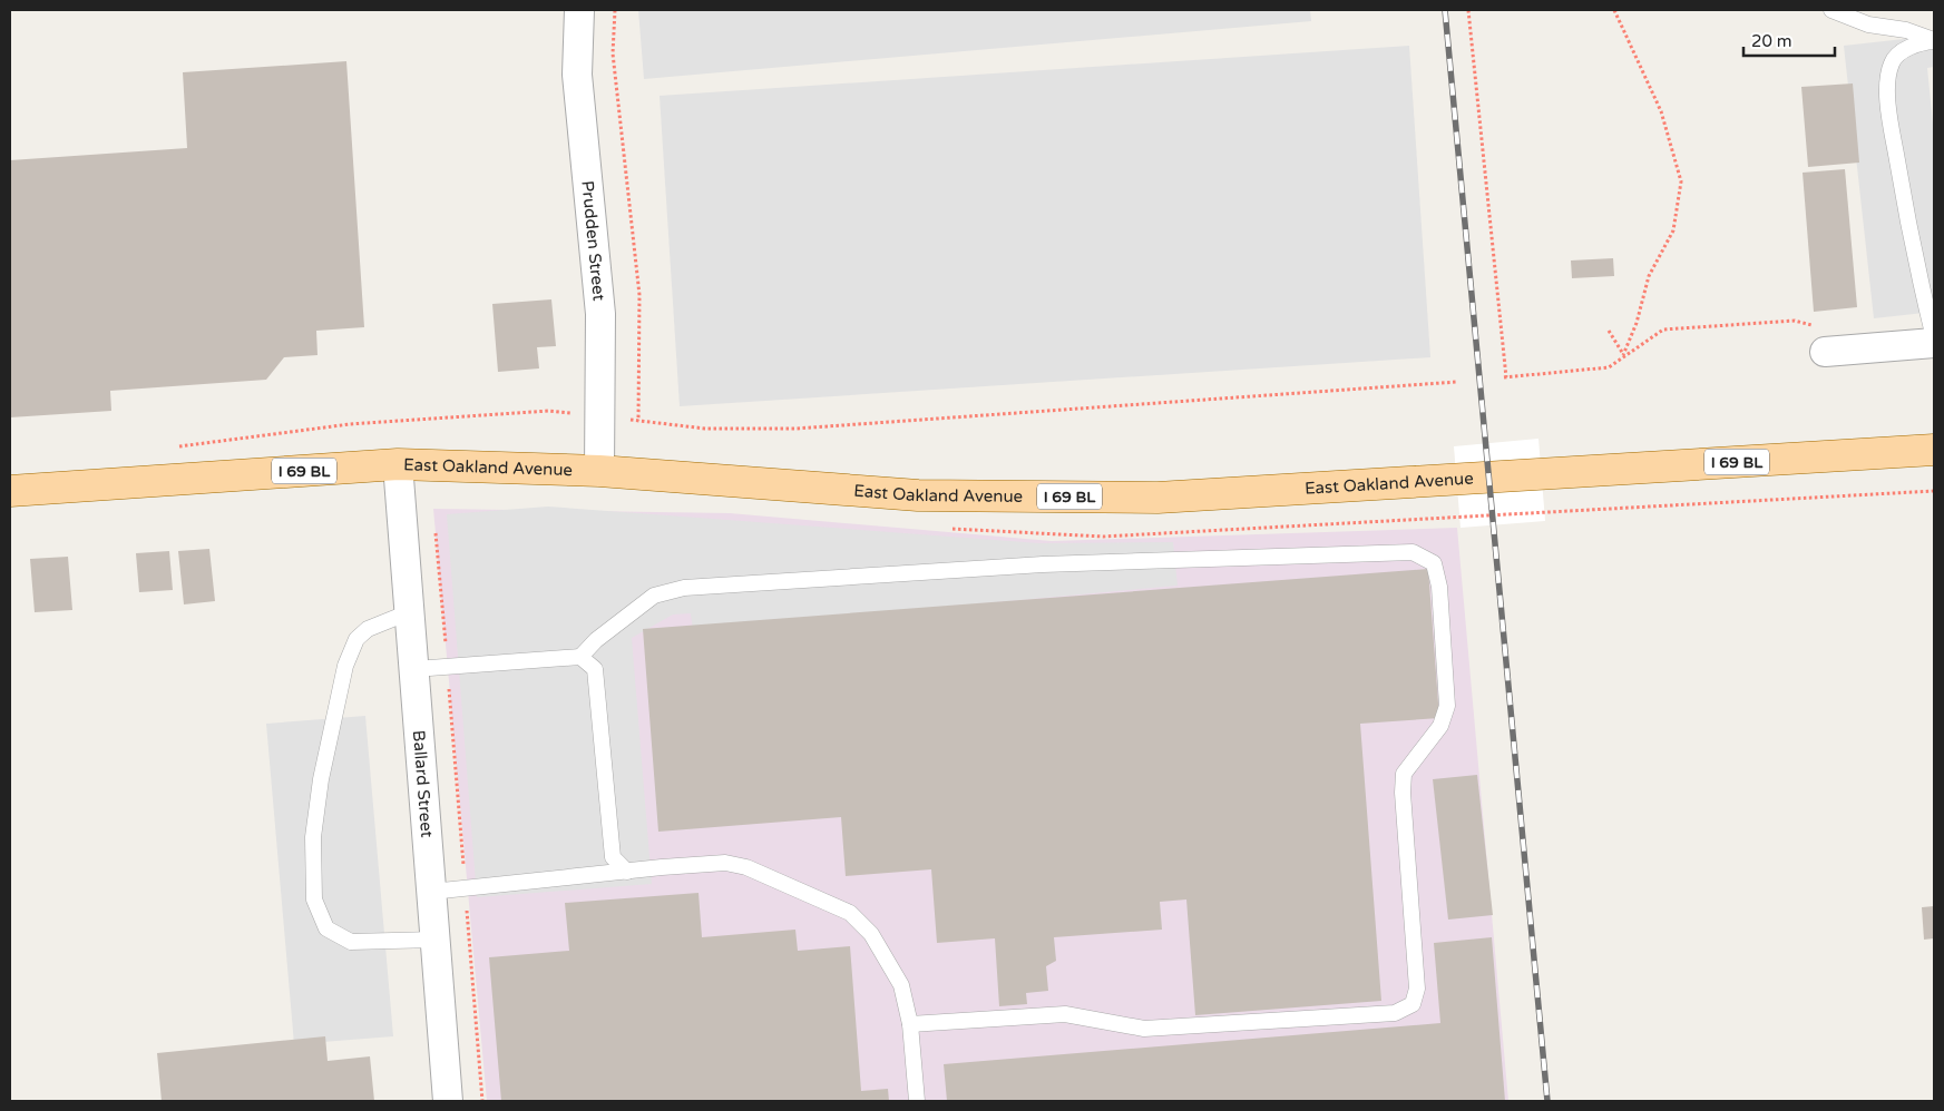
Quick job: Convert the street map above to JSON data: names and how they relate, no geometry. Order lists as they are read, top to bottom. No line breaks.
{"streets":{"main road":["I 69 BL","East Oakland Avenue"],"street":["Prudden Street","Ballard Street"]},"crossings":[["Prudden Street","East Oakland Avenue"],["East Oakland Avenue","Ballard Street"]],"scale_bar":"20 m"}
